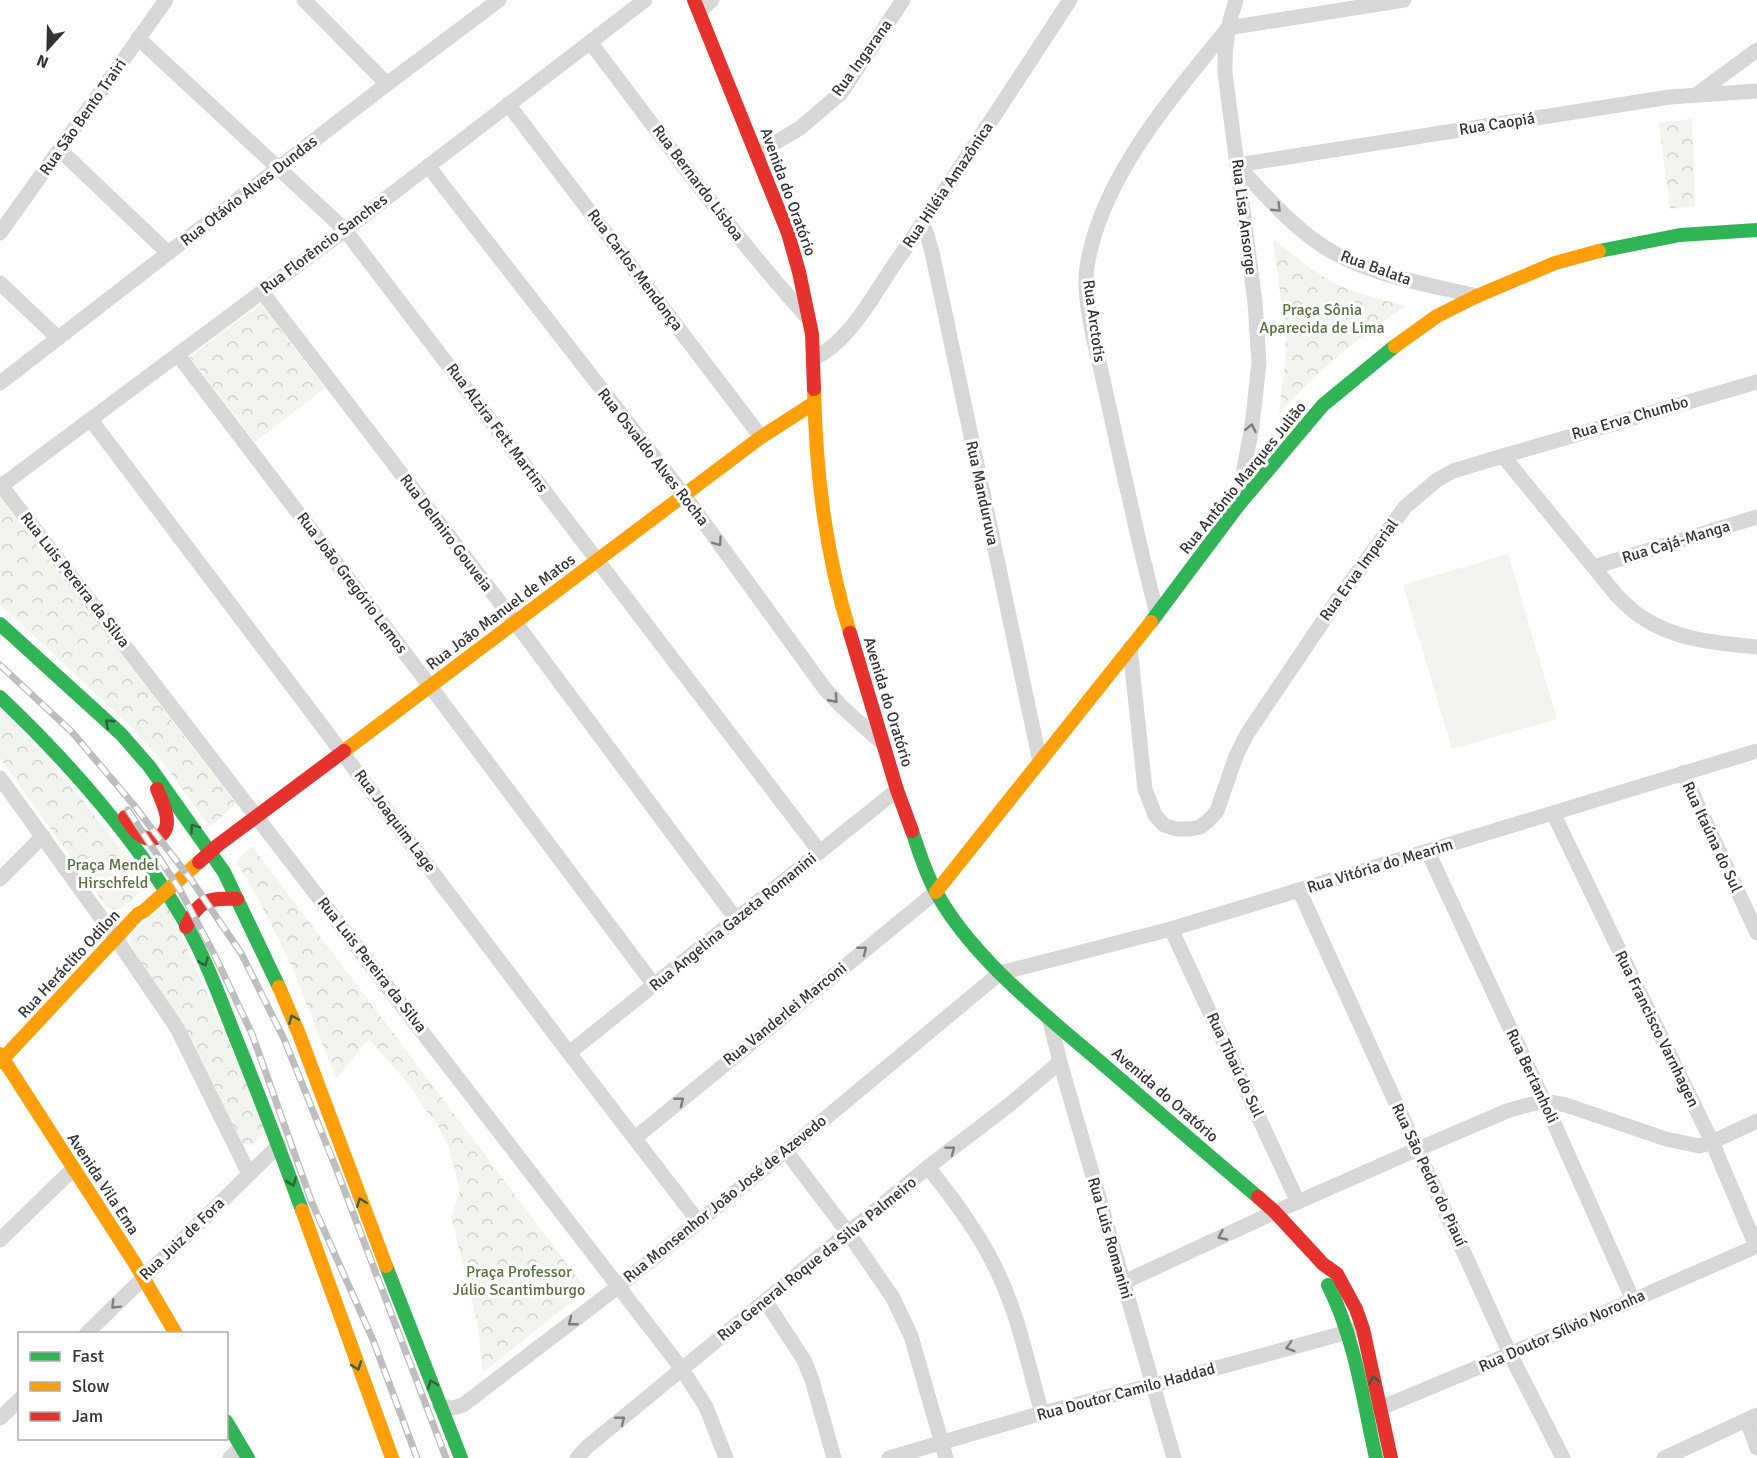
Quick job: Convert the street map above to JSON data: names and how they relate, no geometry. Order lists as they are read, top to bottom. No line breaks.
{"streets":{"main road":["Avenida do Oratório","Rua Antônio Marques Julião","Rua João Manuel de Matos","Rua Heráclito Odilon","Avenida Vila Ema"],"street":["Rua Ingarana","Rua São Bento Trairi","Rua Caopiá","Rua Bernardo Lisboa","Rua Hiléia Amazônica","Rua Otávio Alves Dundas","Rua Lisa Ansorge","Rua Florêncio Sanches","Rua Balata","Rua Carlos Mendonça","Rua Arctotis","Rua Erva Chumbo","Rua Alzira Fett Martins","Rua Osvaldo Alves Rocha","Rua Manduruva","Rua Delmiro Gouveia","Rua Cajá-Manga","Rua Erva Imperial","Rua Luis Pereira da Silva","Rua João Gregório Lemos","Rua Joaquim Lage","Rua Itaúna do Sul","Rua Vitória do Mearim","Rua Angelina Gazeta Romanini","Rua Vanderlei Marconi","Rua Francisco Varnhagen","Rua Tibaú do Sul","Rua Bertanholi","Rua São Pedro do Piauí","Rua Monsenhor João José de Azevedo","Rua Luis Romanini","Rua Juiz de Fora","Rua General Roque da Silva Palmeiro","Rua Doutor Sílvio Noronha","Rua Doutor Camilo Haddad"]},"crossings":[["Rua Ingarana","Avenida do Oratório"],["Rua São Bento Trairi","Rua Alzira Fett Martins"],["Rua Caopiá","Rua Lisa Ansorge"],["Rua Caopiá","Rua Balata"],["Rua Bernardo Lisboa","Avenida do Oratório"],["Rua Bernardo Lisboa","Rua Florêncio Sanches"],["Rua Hiléia Amazônica","Avenida do Oratório"],["Rua Hiléia Amazônica","Rua Manduruva"],["Rua Otávio Alves Dundas","Rua Alzira Fett Martins"],["Avenida do Oratório","Rua Osvaldo Alves Rocha"],["Avenida do Oratório","Rua Antônio Marques Julião"],["Avenida do Oratório","Rua João Manuel de Matos"],["Avenida do Oratório","Rua Vitória do Mearim"],["Avenida do Oratório","Rua Angelina Gazeta Romanini"],["Avenida do Oratório","Rua Vanderlei Marconi"],["Avenida do Oratório","Rua Monsenhor João José de Azevedo"],["Avenida do Oratório","Rua Luis Romanini"],["Avenida do Oratório","Rua Doutor Sílvio Noronha"],["Avenida do Oratório","Rua Doutor Camilo Haddad"],["Rua Lisa Ansorge","Rua Balata"],["Rua Lisa Ansorge","Rua Arctotis"],["Rua Lisa Ansorge","Rua Antônio Marques Julião"],["Rua Florêncio Sanches","Rua Carlos Mendonça"],["Rua Florêncio Sanches","Rua Alzira Fett Martins"],["Rua Florêncio Sanches","Rua Osvaldo Alves Rocha"],["Rua Florêncio Sanches","Rua Delmiro Gouveia"],["Rua Florêncio Sanches","Rua Luis Pereira da Silva"],["Rua Florêncio Sanches","Rua João Gregório Lemos"],["Rua Florêncio Sanches","Rua Joaquim Lage"],["Rua Balata","Rua Antônio Marques Julião"],["Rua Carlos Mendonça","Rua João Manuel de Matos"],["Rua Arctotis","Rua Antônio Marques Julião"],["Rua Erva Chumbo","Rua Erva Imperial"],["Rua Alzira Fett Martins","Rua João Manuel de Matos"],["Rua Alzira Fett Martins","Rua Angelina Gazeta Romanini"],["Rua Osvaldo Alves Rocha","Rua João Manuel de Matos"],["Rua Antônio Marques Julião","Rua Manduruva"],["Rua Antônio Marques Julião","Rua Erva Imperial"],["Rua Antônio Marques Julião","Rua Vanderlei Marconi"],["Rua Delmiro Gouveia","Rua João Manuel de Matos"],["Rua Delmiro Gouveia","Rua Angelina Gazeta Romanini"],["Rua Luis Pereira da Silva","Rua João Manuel de Matos"],["Rua Luis Pereira da Silva","Rua Monsenhor João José de Azevedo"],["Rua Luis Pereira da Silva","Rua General Roque da Silva Palmeiro"],["Rua João Gregório Lemos","Rua João Manuel de Matos"],["Rua João Gregório Lemos","Rua Angelina Gazeta Romanini"],["Rua João Manuel de Matos","Rua Joaquim Lage"],["Rua João Manuel de Matos","Rua Heráclito Odilon"],["Rua Joaquim Lage","Rua Angelina Gazeta Romanini"],["Rua Joaquim Lage","Rua Vanderlei Marconi"],["Rua Joaquim Lage","Rua Monsenhor João José de Azevedo"],["Rua Itaúna do Sul","Rua Vitória do Mearim"],["Rua Vitória do Mearim","Rua Francisco Varnhagen"],["Rua Vitória do Mearim","Rua Tibaú do Sul"],["Rua Vitória do Mearim","Rua Bertanholi"],["Rua Vitória do Mearim","Rua São Pedro do Piauí"],["Rua Vitória do Mearim","Rua Monsenhor João José de Azevedo"],["Rua Heráclito Odilon","Avenida Vila Ema"],["Rua Francisco Varnhagen","Rua Doutor Sílvio Noronha"],["Rua Bertanholi","Rua Doutor Sílvio Noronha"],["Rua São Pedro do Piauí","Rua Doutor Sílvio Noronha"],["Avenida Vila Ema","Rua Juiz de Fora"],["Rua Luis Romanini","Rua General Roque da Silva Palmeiro"],["Rua Luis Romanini","Rua Doutor Camilo Haddad"]],"one_way":["Rua Lisa Ansorge","Rua Balata","Rua Osvaldo Alves Rocha","Rua Vanderlei Marconi","Rua General Roque da Silva Palmeiro"],"parks":["Praça Sônia Aparecida de Lima","Praça Mendel Hirschfeld","Praça Professor Júlio Scantimburgo"],"legend":["Fast","Slow","Jam"],"north":"bottom"}
